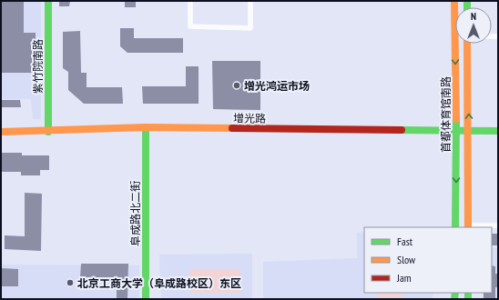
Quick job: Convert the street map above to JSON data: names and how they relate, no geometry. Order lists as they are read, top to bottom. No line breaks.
{"streets":{"street":["紫竹院南路","首都体育馆南路","增光路","阜成路北二街"]},"crossings":[["紫竹院南路","增光路"],["首都体育馆南路","增光路"],["增光路","阜成路北二街"]],"places":["增光鸿运市场","北京工商大学（阜成路校区）东区"],"legend":["Fast","Slow","Jam"],"north":"top"}
